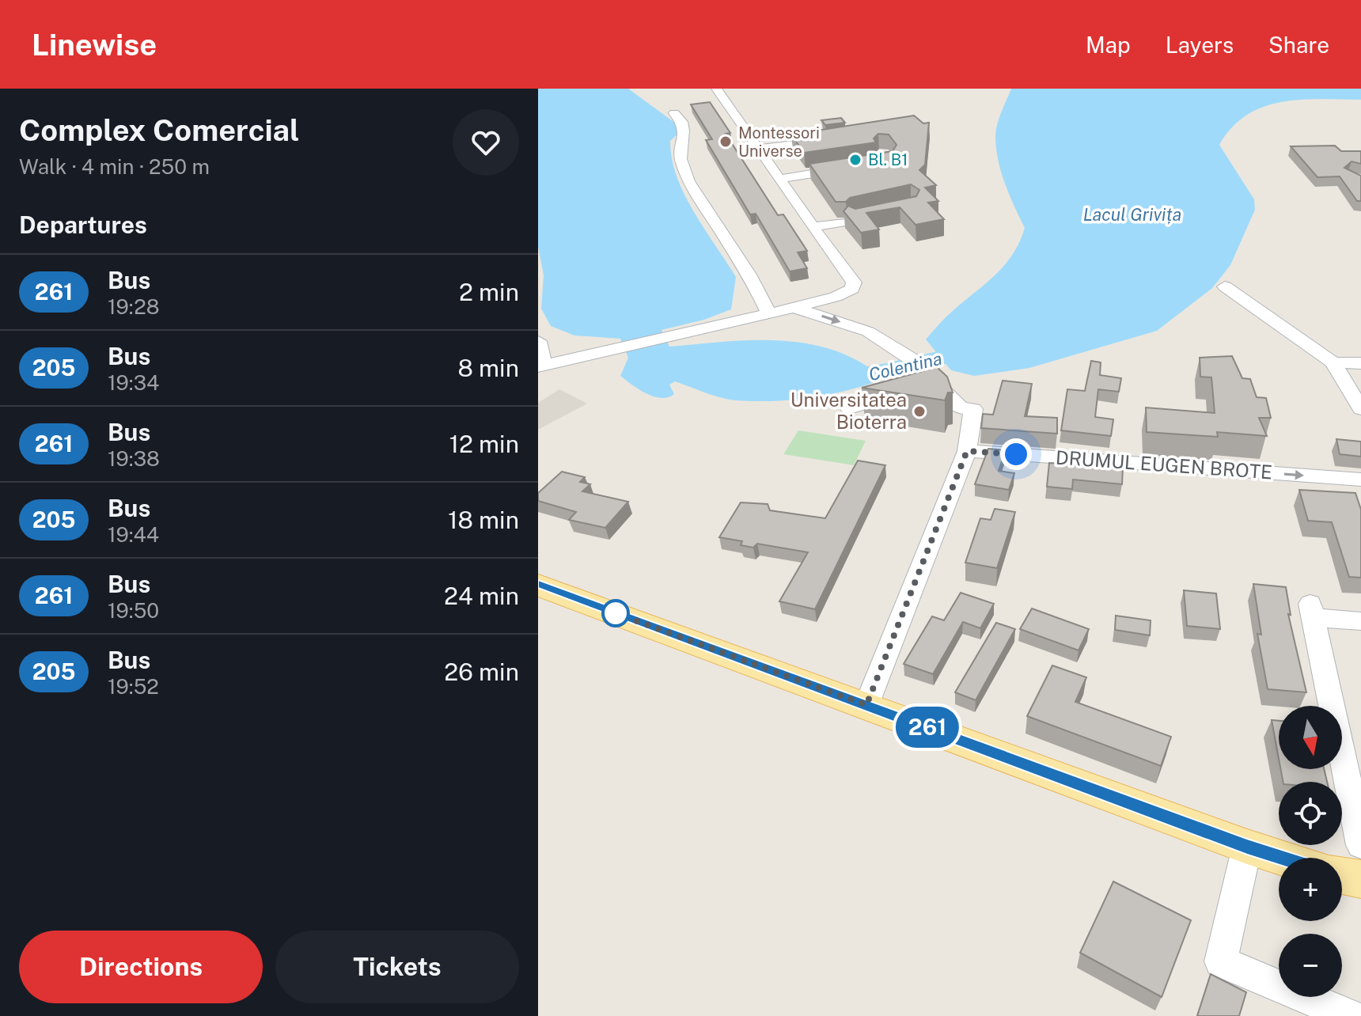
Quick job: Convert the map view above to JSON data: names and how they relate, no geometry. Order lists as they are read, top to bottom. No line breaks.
{"streets":{"street":["DRUMUL EUGEN BROTE"]},"one_way":["DRUMUL EUGEN BROTE"],"water":["Lacul Grivița","Colentina"],"places":["Montessori Universe","Bl. B1","Universitatea Bioterra"],"lines":["bus line 261"],"north":"bottom","page":{"header":"Linewise","nav":["Map","Layers","Share"],"heading":[["Complex Comercial","Walk · 4 min · 250 m"],"Departures"],"on_map":"261","list":[{"mark":"261","name":"Bus","note":"19:28","value":"2 min"},{"mark":"205","name":"Bus","note":"19:34","value":"8 min"},{"mark":"261","name":"Bus","note":"19:38","value":"12 min"},{"mark":"205","name":"Bus","note":"19:44","value":"18 min"},{"mark":"261","name":"Bus","note":"19:50","value":"24 min"},{"mark":"205","name":"Bus","note":"19:52","value":"26 min"}],"map_buttons":["+","−"],"buttons":["Directions","Tickets"]}}
